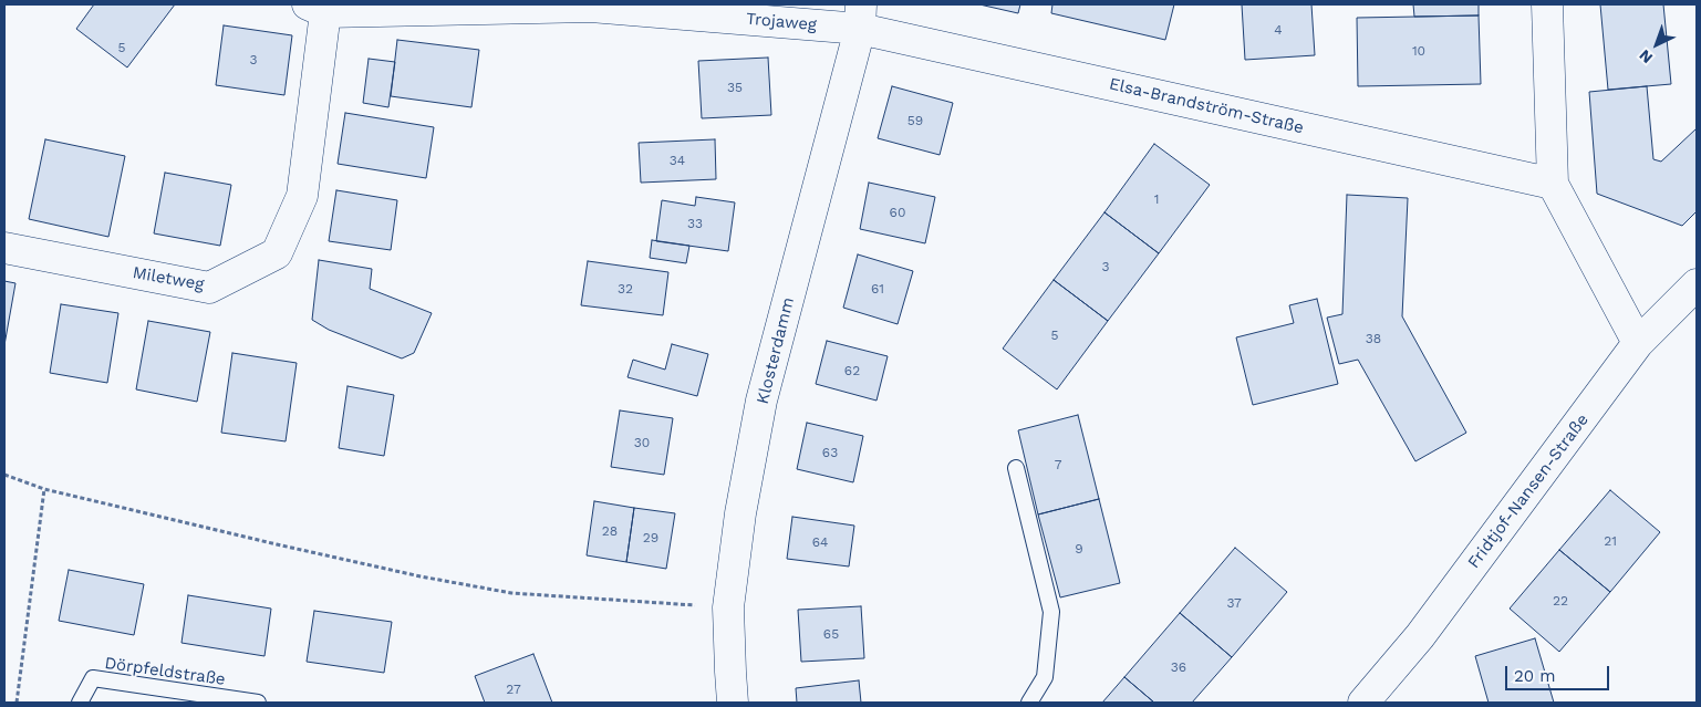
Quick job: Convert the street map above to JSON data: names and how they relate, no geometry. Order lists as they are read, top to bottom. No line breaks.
{"streets":{"street":["Trojaweg","Elsa-Brandström-Straße","Miletweg","Klosterdamm","Fridtjof-Nansen-Straße"],"lane":["Dörpfeldstraße"]},"crossings":[["Trojaweg","Elsa-Brandström-Straße"],["Trojaweg","Miletweg"],["Trojaweg","Klosterdamm"],["Elsa-Brandström-Straße","Klosterdamm"]],"house_numbers":["4","5","10","3","35","59","34","1","60","33","3","32","61","5","38","62","30","63","7","28","29","21","64","9","22","37","65","36","27"],"scale_bar":"20 m","north":"bottom left"}
